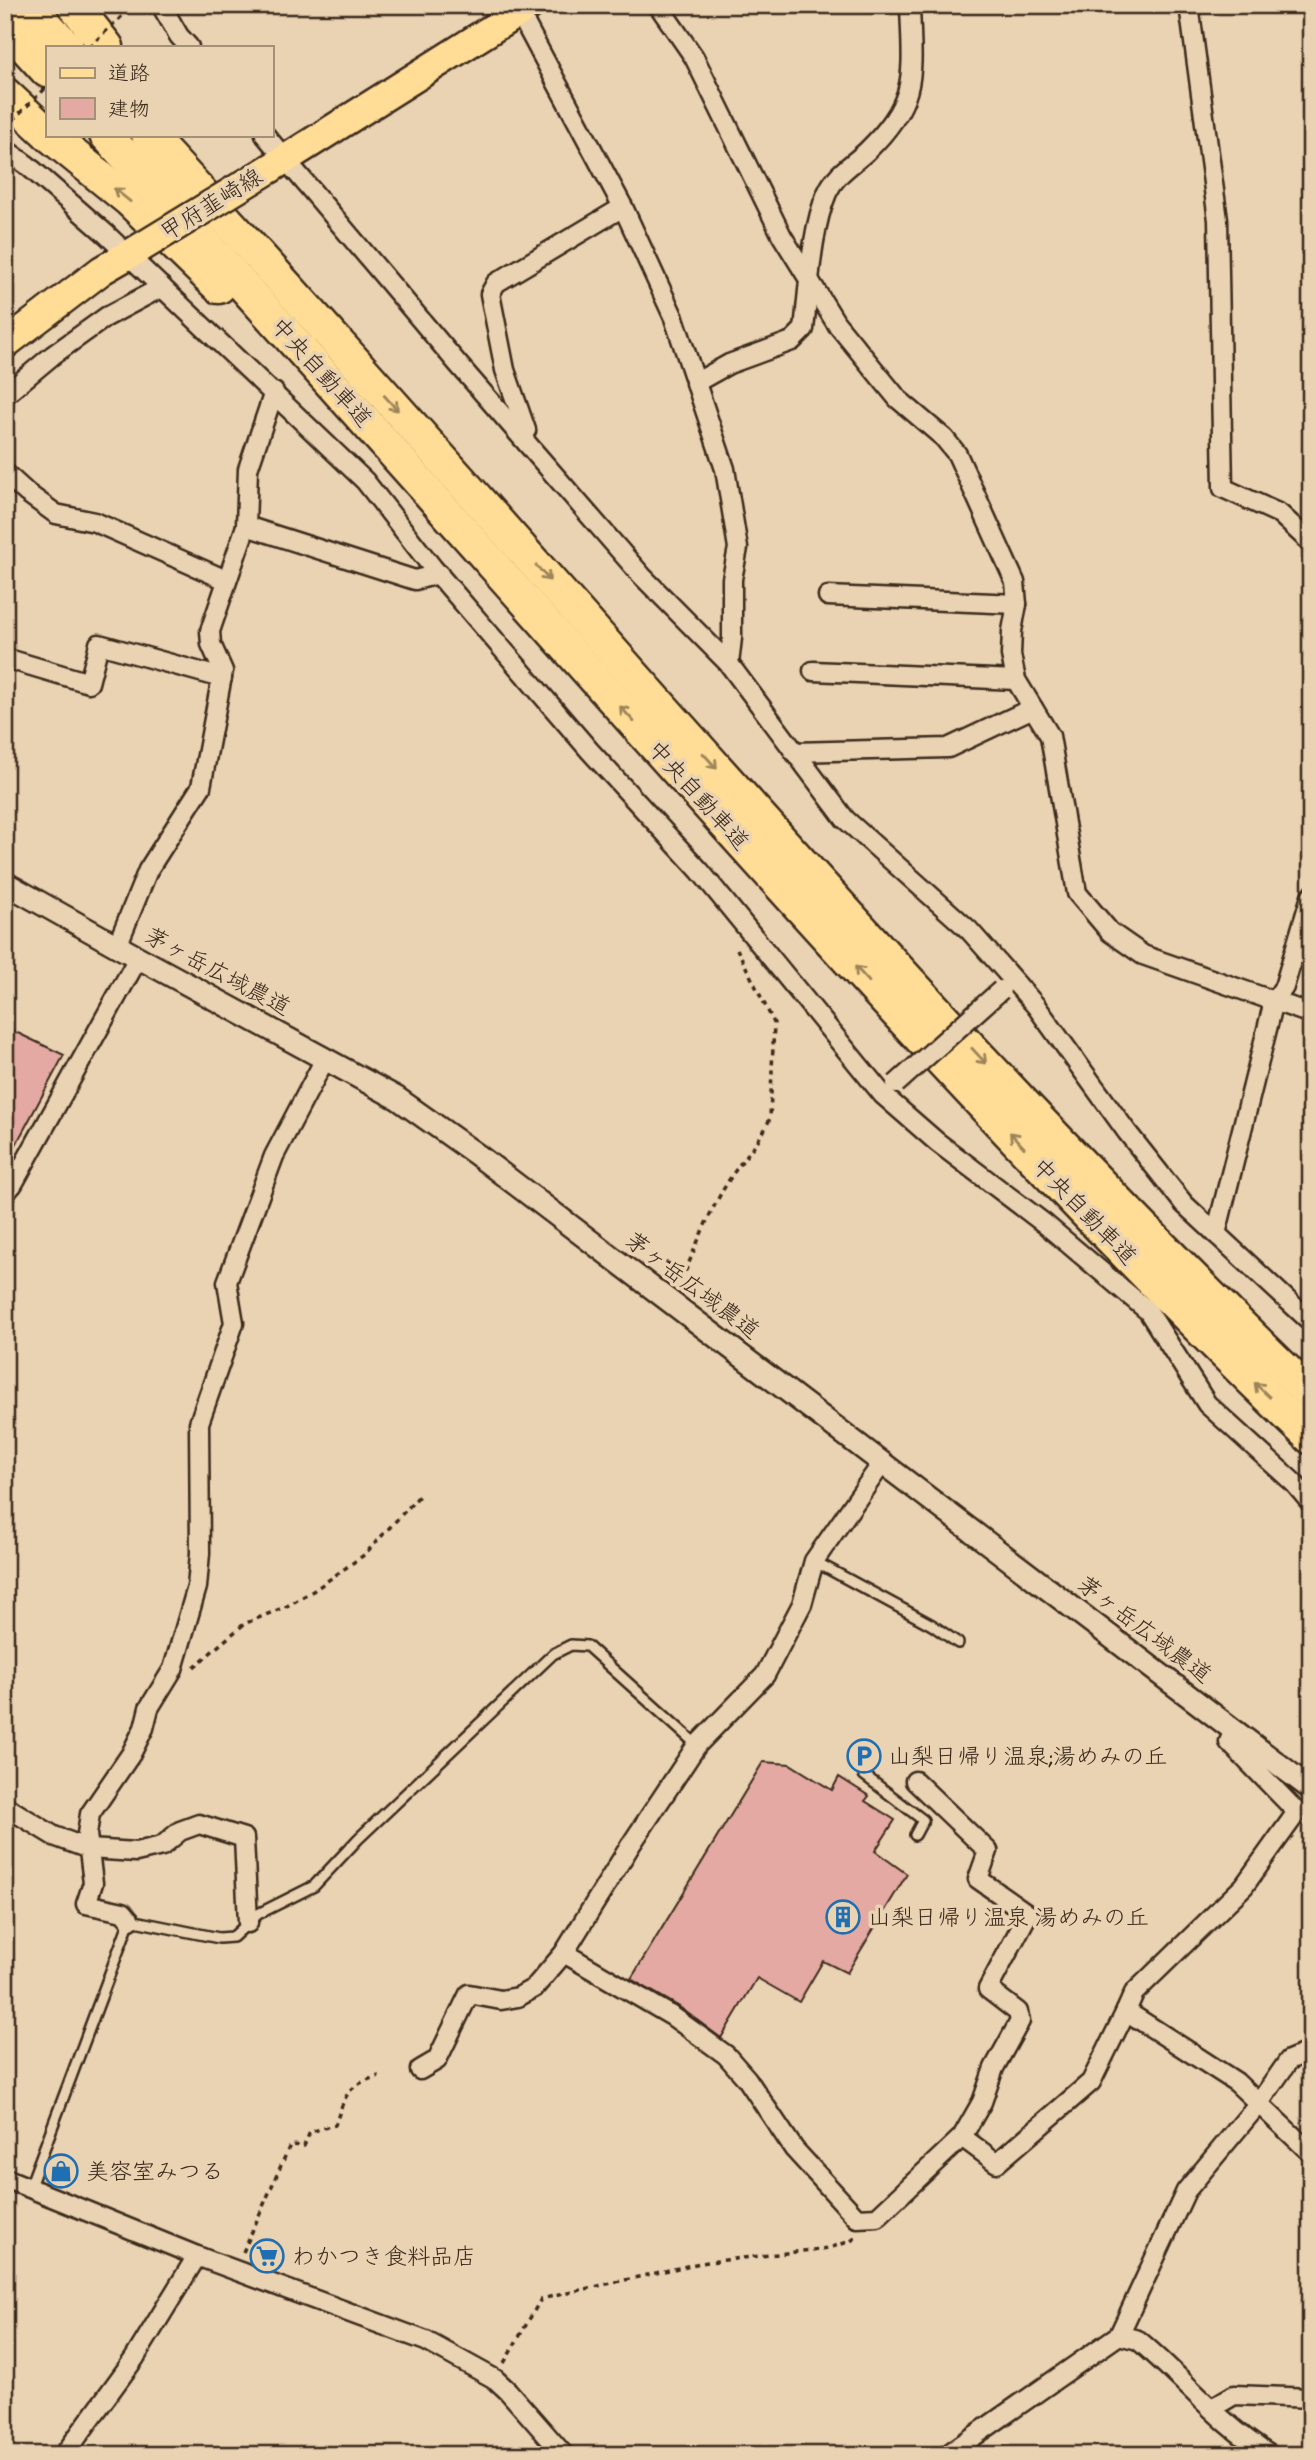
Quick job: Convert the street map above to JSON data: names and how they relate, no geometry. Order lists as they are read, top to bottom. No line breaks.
{"streets":{"highway":["中央自動車道"],"main road":["甲府韮崎線"],"street":["茅ヶ岳広域農道"]},"places":{"parking":["山梨日帰り温泉;湯めみの丘"],"building":["山梨日帰り温泉 湯めみの丘"],"shop":["美容室みつる"],"supermarket":["わかつき食料品店"]},"legend":["道路","建物"]}
